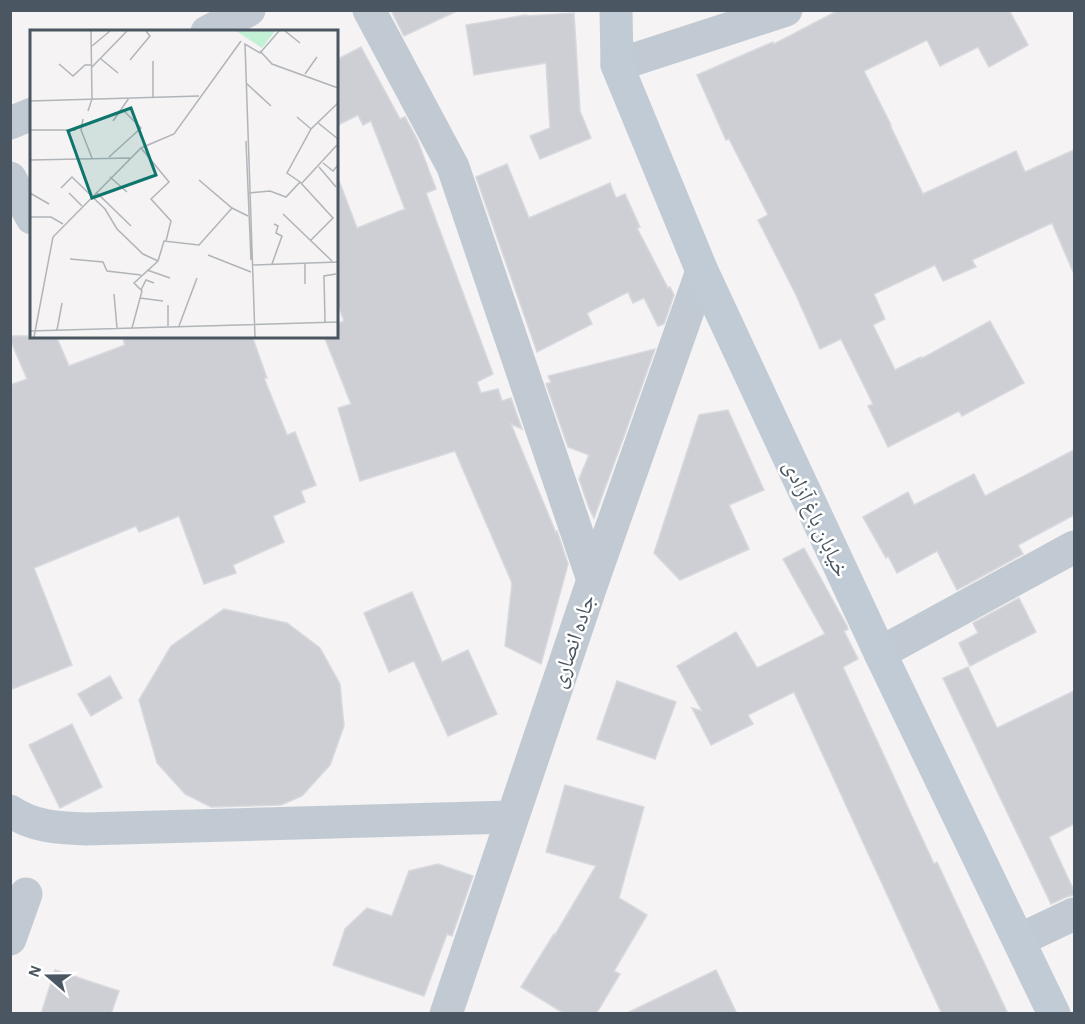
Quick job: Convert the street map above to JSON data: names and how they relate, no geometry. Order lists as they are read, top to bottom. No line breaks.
{"streets":{"street":["خیابان باغ آزادی","جاده انصاری"]},"crossings":[["خیابان باغ آزادی","جاده انصاری"]],"north":"left"}
